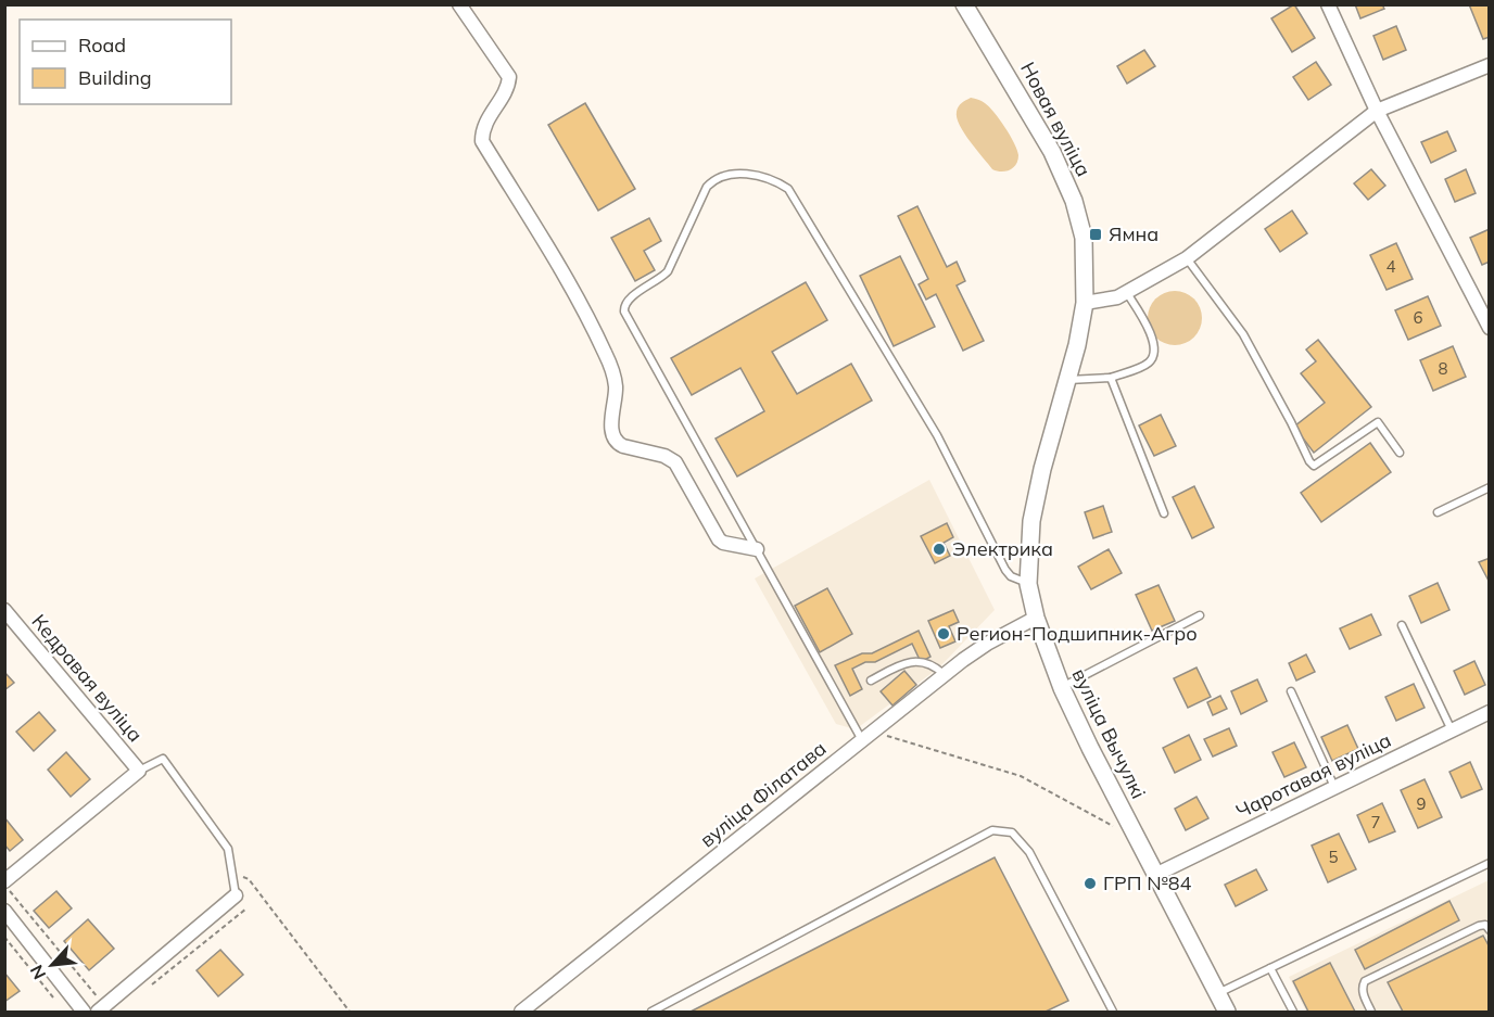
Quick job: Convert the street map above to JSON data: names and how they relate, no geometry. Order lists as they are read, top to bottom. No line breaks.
{"streets":{"street":["Новая вуліца","Кедравая вуліца","вуліца Вычулкі","Чаротавая вуліца","вуліца Філатава"]},"crossings":[["Новая вуліца","вуліца Вычулкі"],["вуліца Вычулкі","Чаротавая вуліца"],["вуліца Вычулкі","вуліца Філатава"]],"places":{"transit":["Ямна"],"other":["Электрика","Регион-Подшипник-Агро","ГРП №84"]},"house_numbers":["4","6","8","9","7","5"],"legend":["Road","Building"],"north":"bottom left"}
